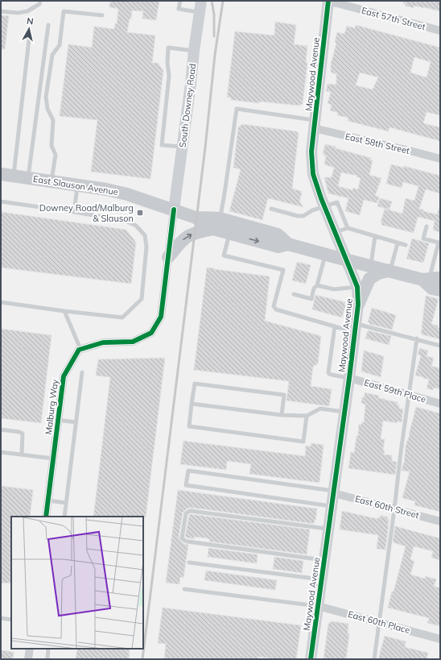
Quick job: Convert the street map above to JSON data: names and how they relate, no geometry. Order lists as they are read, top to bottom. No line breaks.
{"streets":{"main road":["East Slauson Avenue"],"street":["East 57th Street","Maywood Avenue","South Downey Road","East 58th Street","East 59th Place","Malburg Way","East 60th Street","East 60th Place"]},"crossings":[["East 57th Street","Maywood Avenue"],["Maywood Avenue","East 58th Street"],["Maywood Avenue","East 59th Place"],["Maywood Avenue","East 60th Street"],["Maywood Avenue","East 60th Place"],["South Downey Road","East Slauson Avenue"]],"places":{"transit":["Downey Road/Malburg & Slauson"]},"north":"top"}
